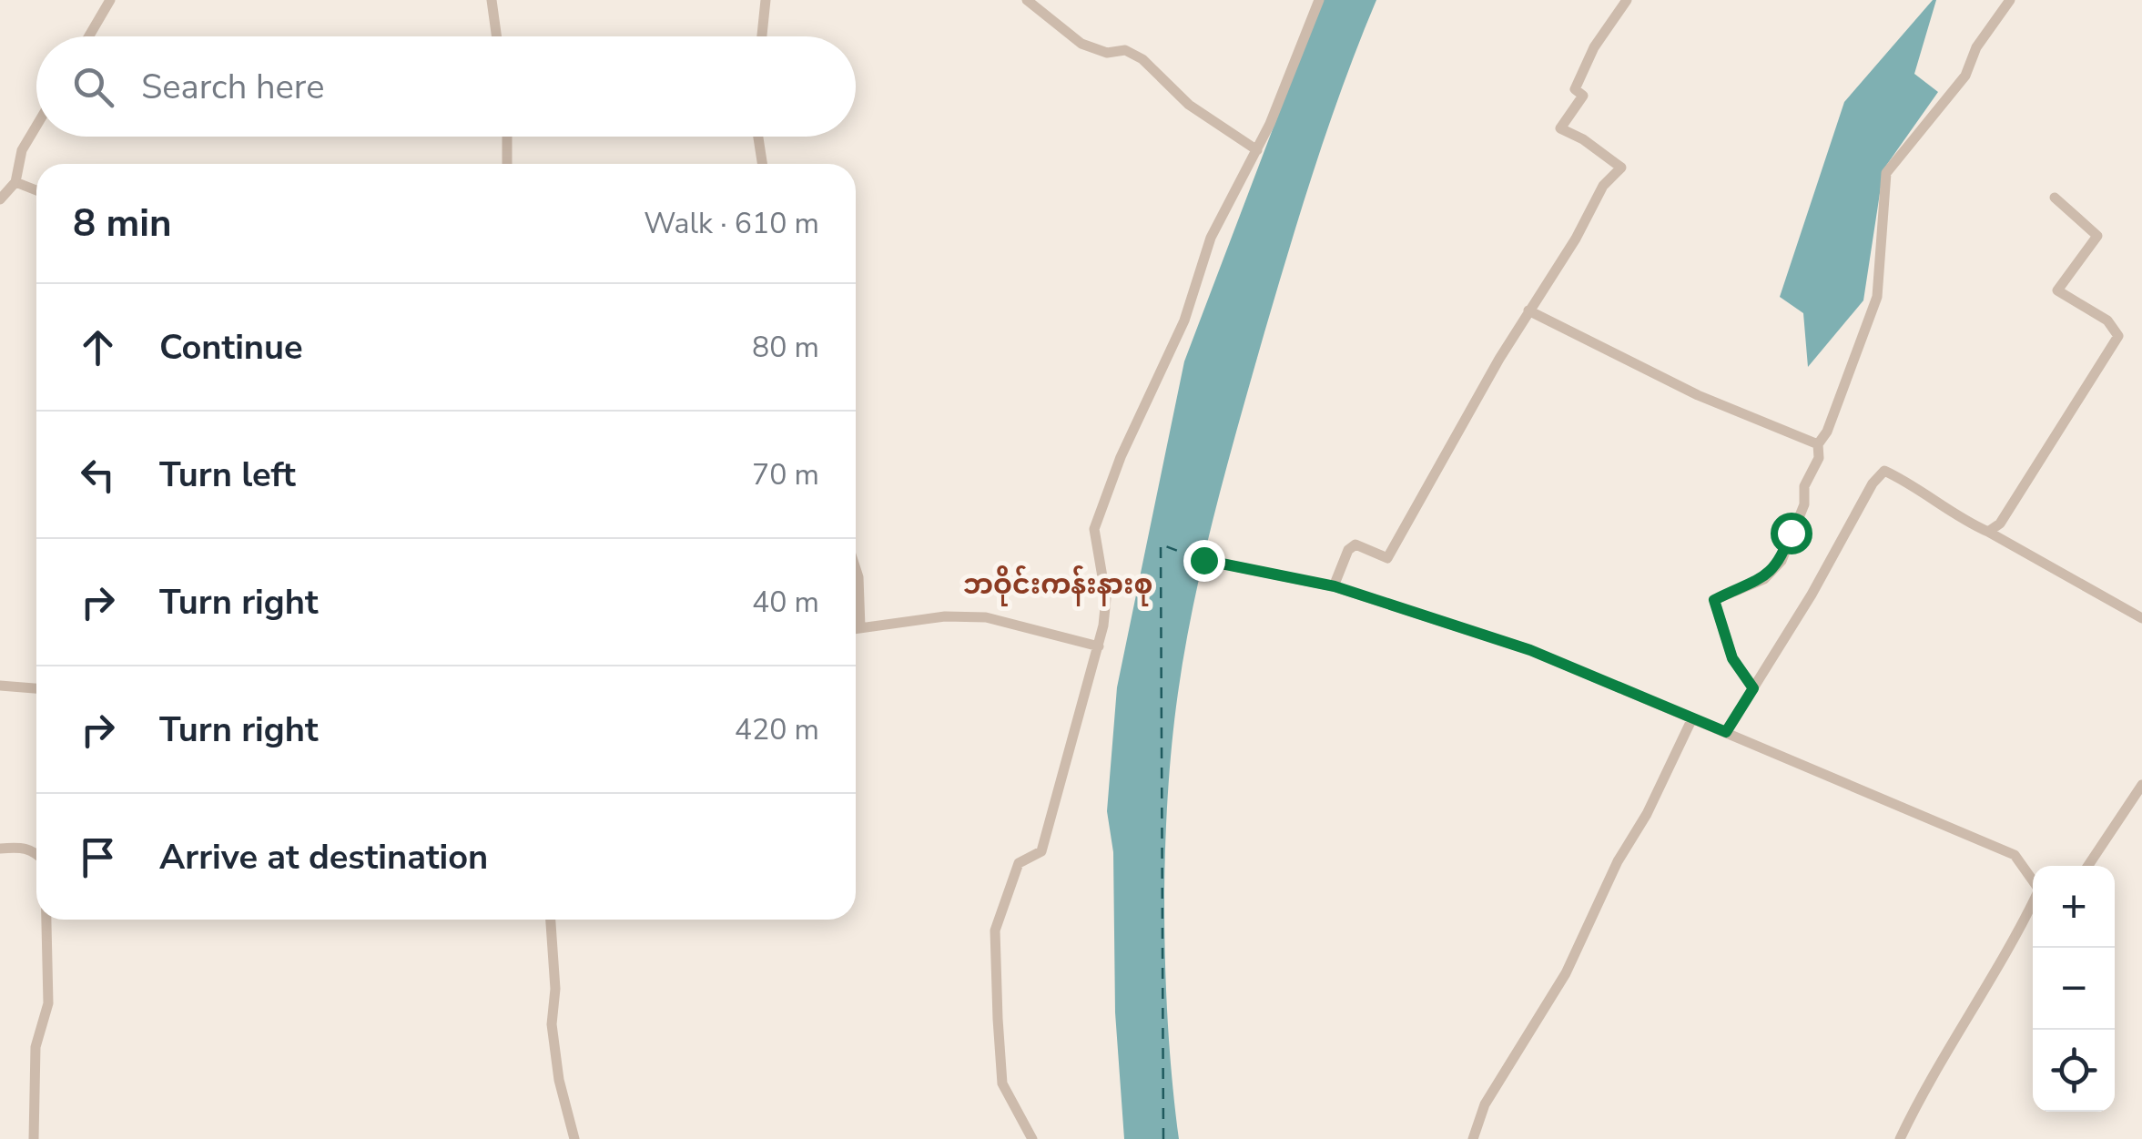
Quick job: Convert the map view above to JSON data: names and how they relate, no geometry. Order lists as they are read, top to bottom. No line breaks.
{"districts":["ဘဝိုင်းကန်းနားစု"],"page":{"search":"Search here","heading":["8 min","Walk · 610 m"],"list":[["Continue","80 m"],["Turn left","70 m"],["Turn right","40 m"],["Turn right","420 m"],"Arrive at destination"],"map_buttons":["+","−"]}}
